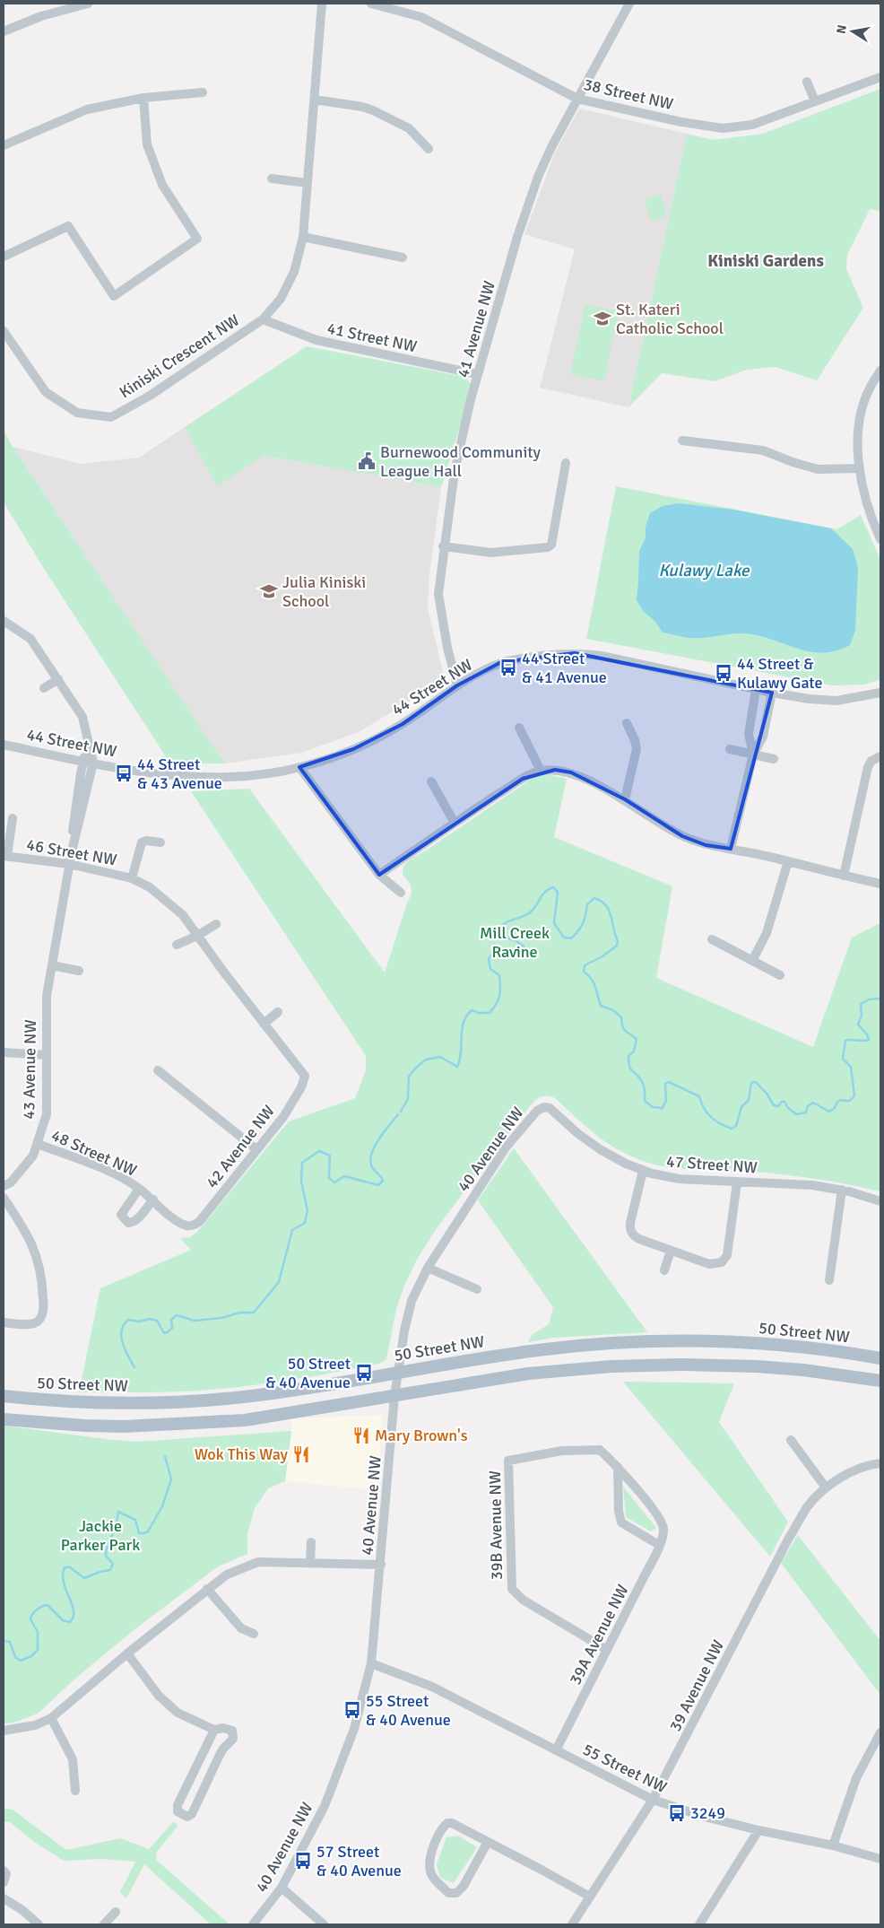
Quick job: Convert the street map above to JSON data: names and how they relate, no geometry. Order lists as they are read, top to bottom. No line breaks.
{"streets":{"main road":["50 Street NW"],"street":["38 Street NW","41 Avenue NW","41 Street NW","Kiniski Crescent NW","44 Street NW","46 Street NW","43 Avenue NW","42 Avenue NW","40 Avenue NW","48 Street NW","47 Street NW","39B Avenue NW","39A Avenue NW","39 Avenue NW","55 Street NW"]},"crossings":[["38 Street NW","41 Avenue NW"],["41 Avenue NW","41 Street NW"],["41 Avenue NW","44 Street NW"],["41 Street NW","Kiniski Crescent NW"],["44 Street NW","43 Avenue NW"],["46 Street NW","43 Avenue NW"],["46 Street NW","42 Avenue NW"],["43 Avenue NW","48 Street NW"],["42 Avenue NW","48 Street NW"],["40 Avenue NW","47 Street NW"],["40 Avenue NW","50 Street NW"],["40 Avenue NW","55 Street NW"],["39B Avenue NW","39A Avenue NW"],["39A Avenue NW","55 Street NW"],["39 Avenue NW","55 Street NW"]],"districts":["Kiniski Gardens"],"water":["Kulawy Lake"],"parks":["Mill Creek Ravine","Jackie Parker Park"],"places":{"school or university":["St. Kateri Catholic School","Julia Kiniski School"],"public building":["Burnewood Community League Hall"],"bus stop":["44 Street & 41 Avenue","44 Street & Kulawy Gate","44 Street & 43 Avenue","50 Street & 40 Avenue","55 Street & 40 Avenue","3249","57 Street & 40 Avenue"],"restaurant":["Mary Brown's","Wok This Way"]},"north":"left"}
